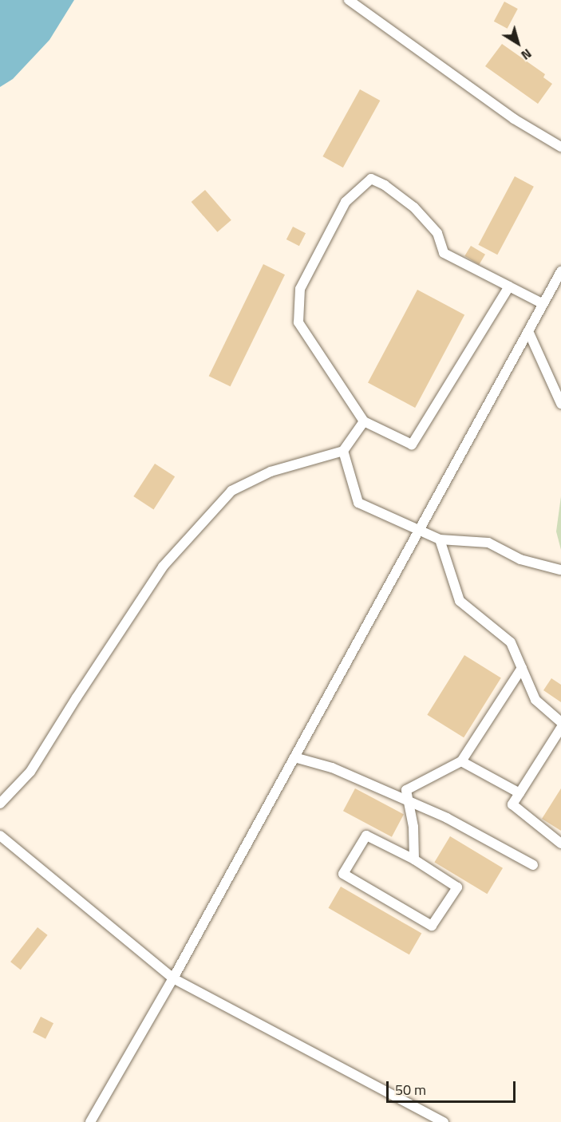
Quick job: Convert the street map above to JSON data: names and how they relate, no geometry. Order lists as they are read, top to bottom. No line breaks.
{"scale_bar":"50 m","north":"bottom right"}
